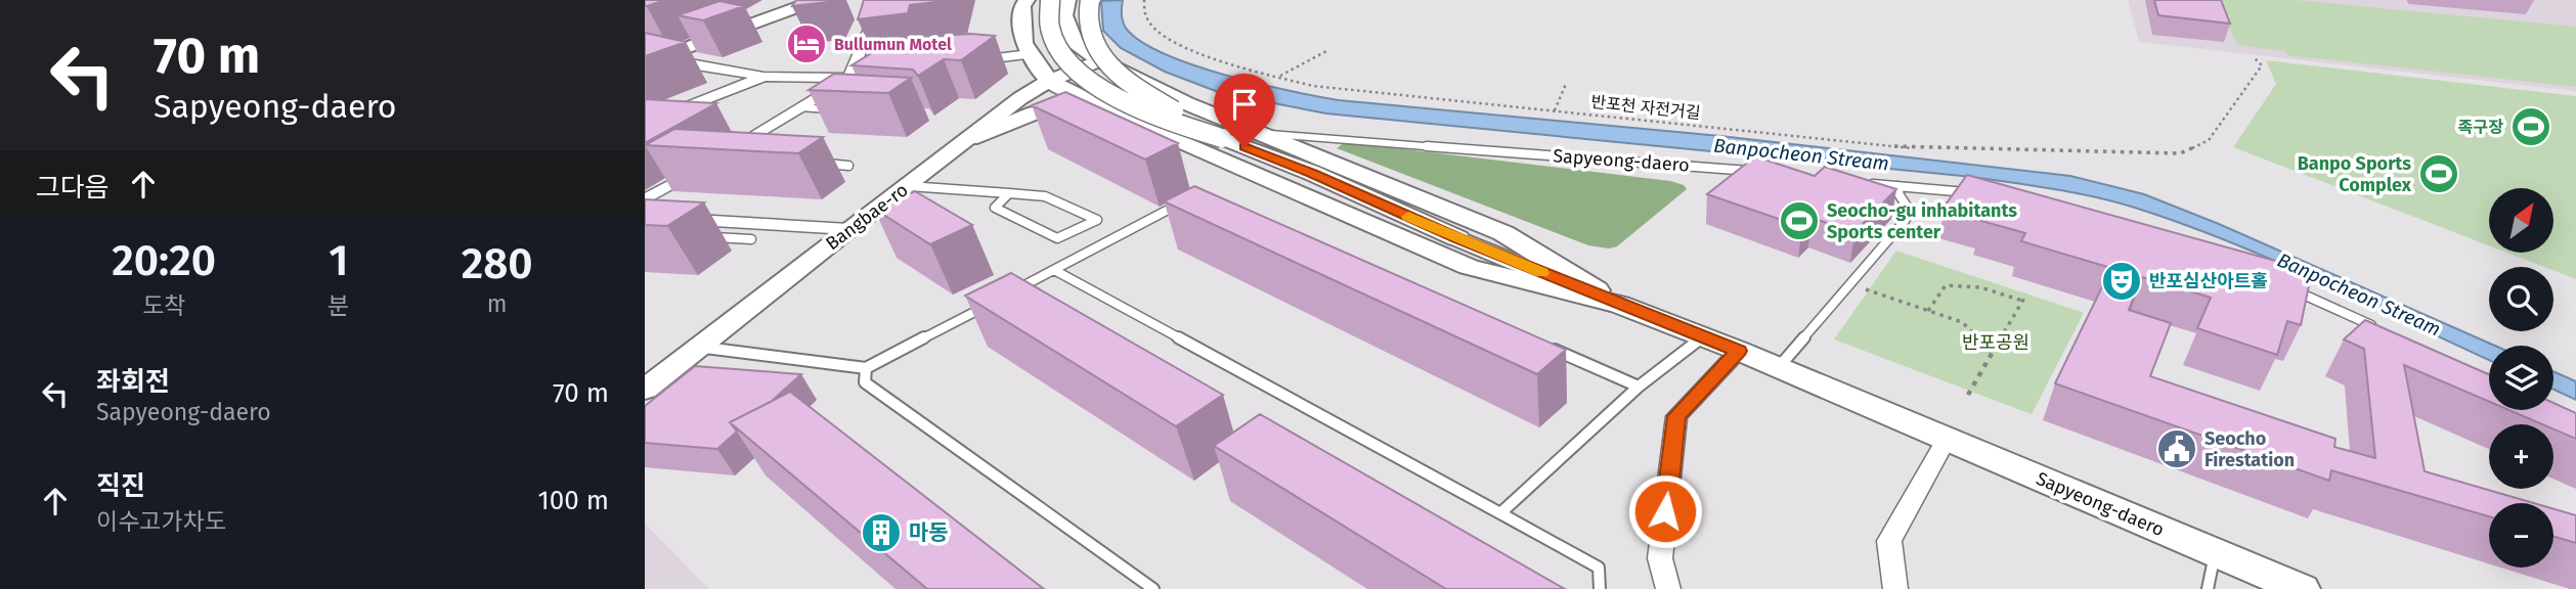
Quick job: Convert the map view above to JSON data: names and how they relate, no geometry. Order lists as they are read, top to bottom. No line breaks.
{"streets":{"main road":["Sapyeong-daero","Bangbae-ro"],"path":["반포천 자전거길"]},"crossings":[["Sapyeong-daero","Bangbae-ro"]],"water":["Banpocheon Stream"],"parks":["반포공원"],"places":{"hotel":["Bullumun Motel"],"sports":["족구장","Banpo Sports Complex","Seocho-gu inhabitants Sports center"],"theatre":["반포심산아트홀"],"public building":["Seocho Firestation"],"building":["마동"]},"north":"top right","page":{"turn":["70 m","Sapyeong-daero"],"then":"그다음","map_buttons":["+","−"],"eta":["20:20","도착","1","분","280","m"],"list":[{"name":"좌회전","note":"Sapyeong-daero","value":"70 m"},{"name":"직진","note":"이수고가차도","value":"100 m"}]}}
